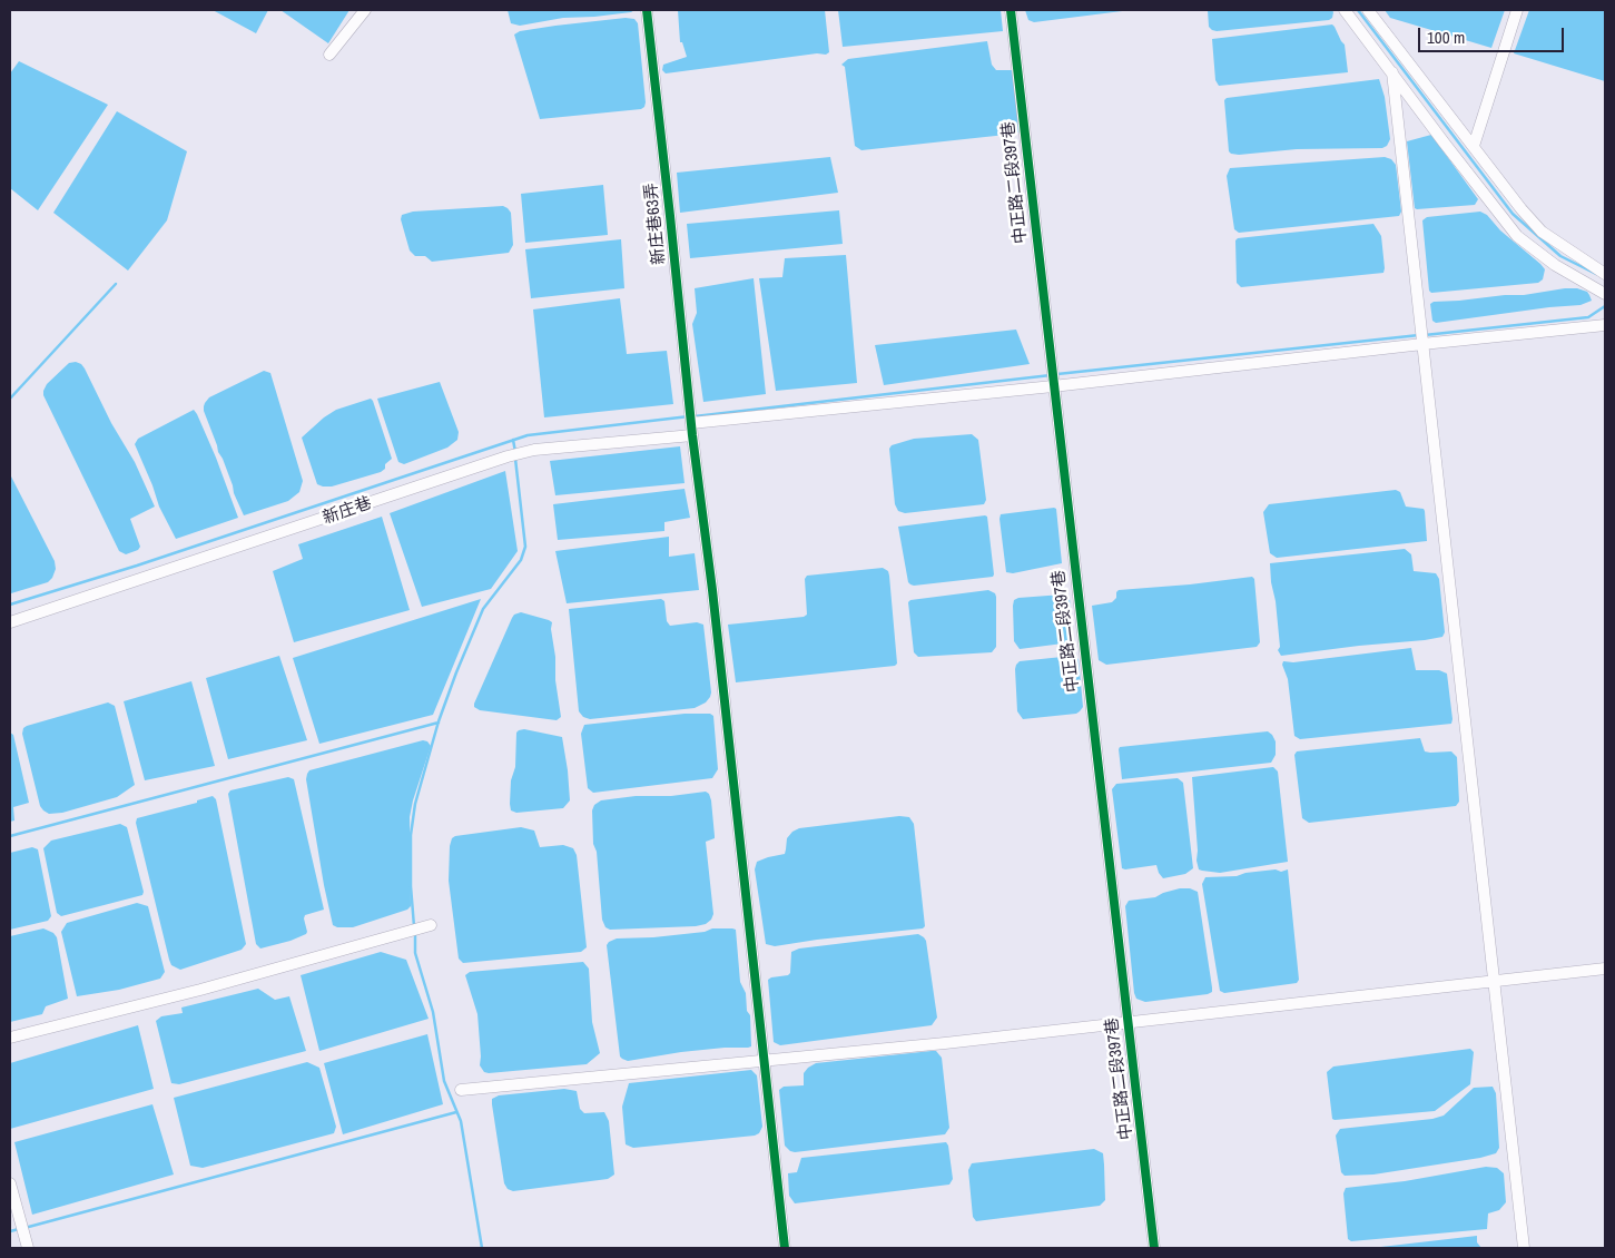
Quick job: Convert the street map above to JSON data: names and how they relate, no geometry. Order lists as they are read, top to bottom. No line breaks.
{"streets":{"street":["中正路二段397巷","新庄巷63弄","新庄巷"]},"crossings":[["新庄巷63弄","新庄巷"]],"scale_bar":"100 m"}
